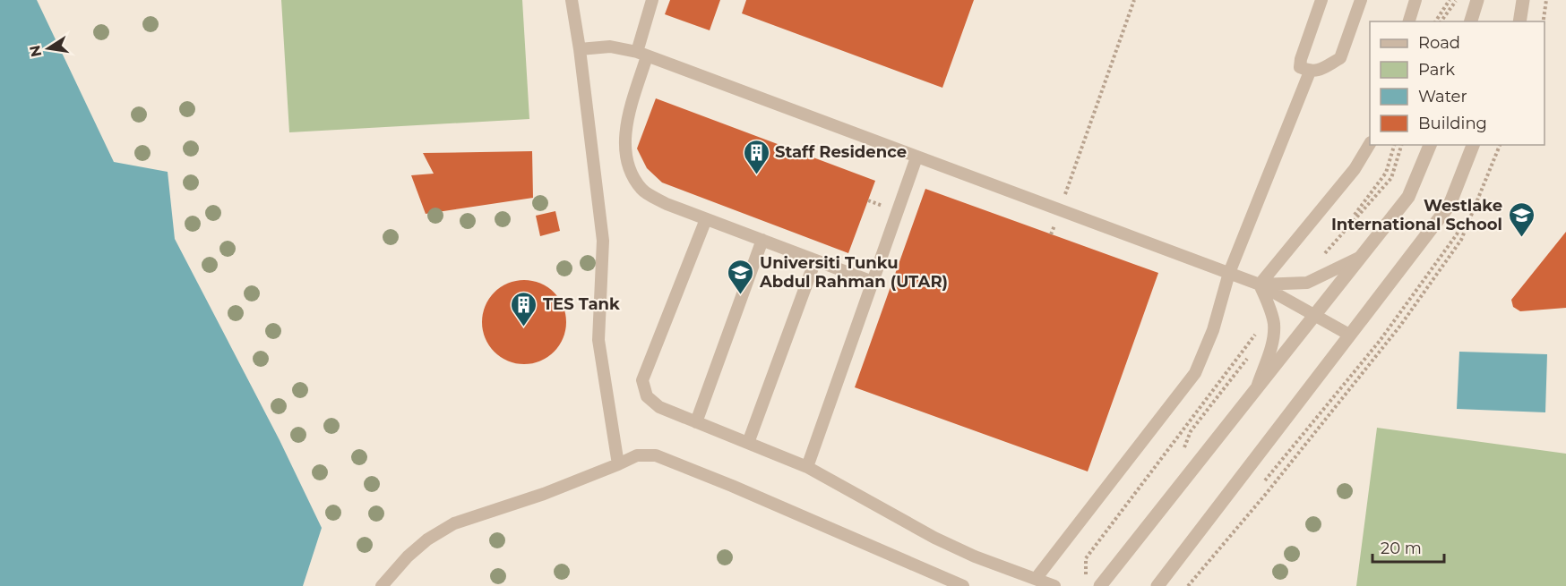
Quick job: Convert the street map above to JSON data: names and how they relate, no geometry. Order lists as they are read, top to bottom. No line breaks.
{"places":{"building":["Staff Residence","TES Tank"],"school or university":["Westlake International School","Universiti Tunku Abdul Rahman (UTAR)"]},"legend":["Road","Park","Water","Building"],"scale_bar":"20 m","north":"left"}
